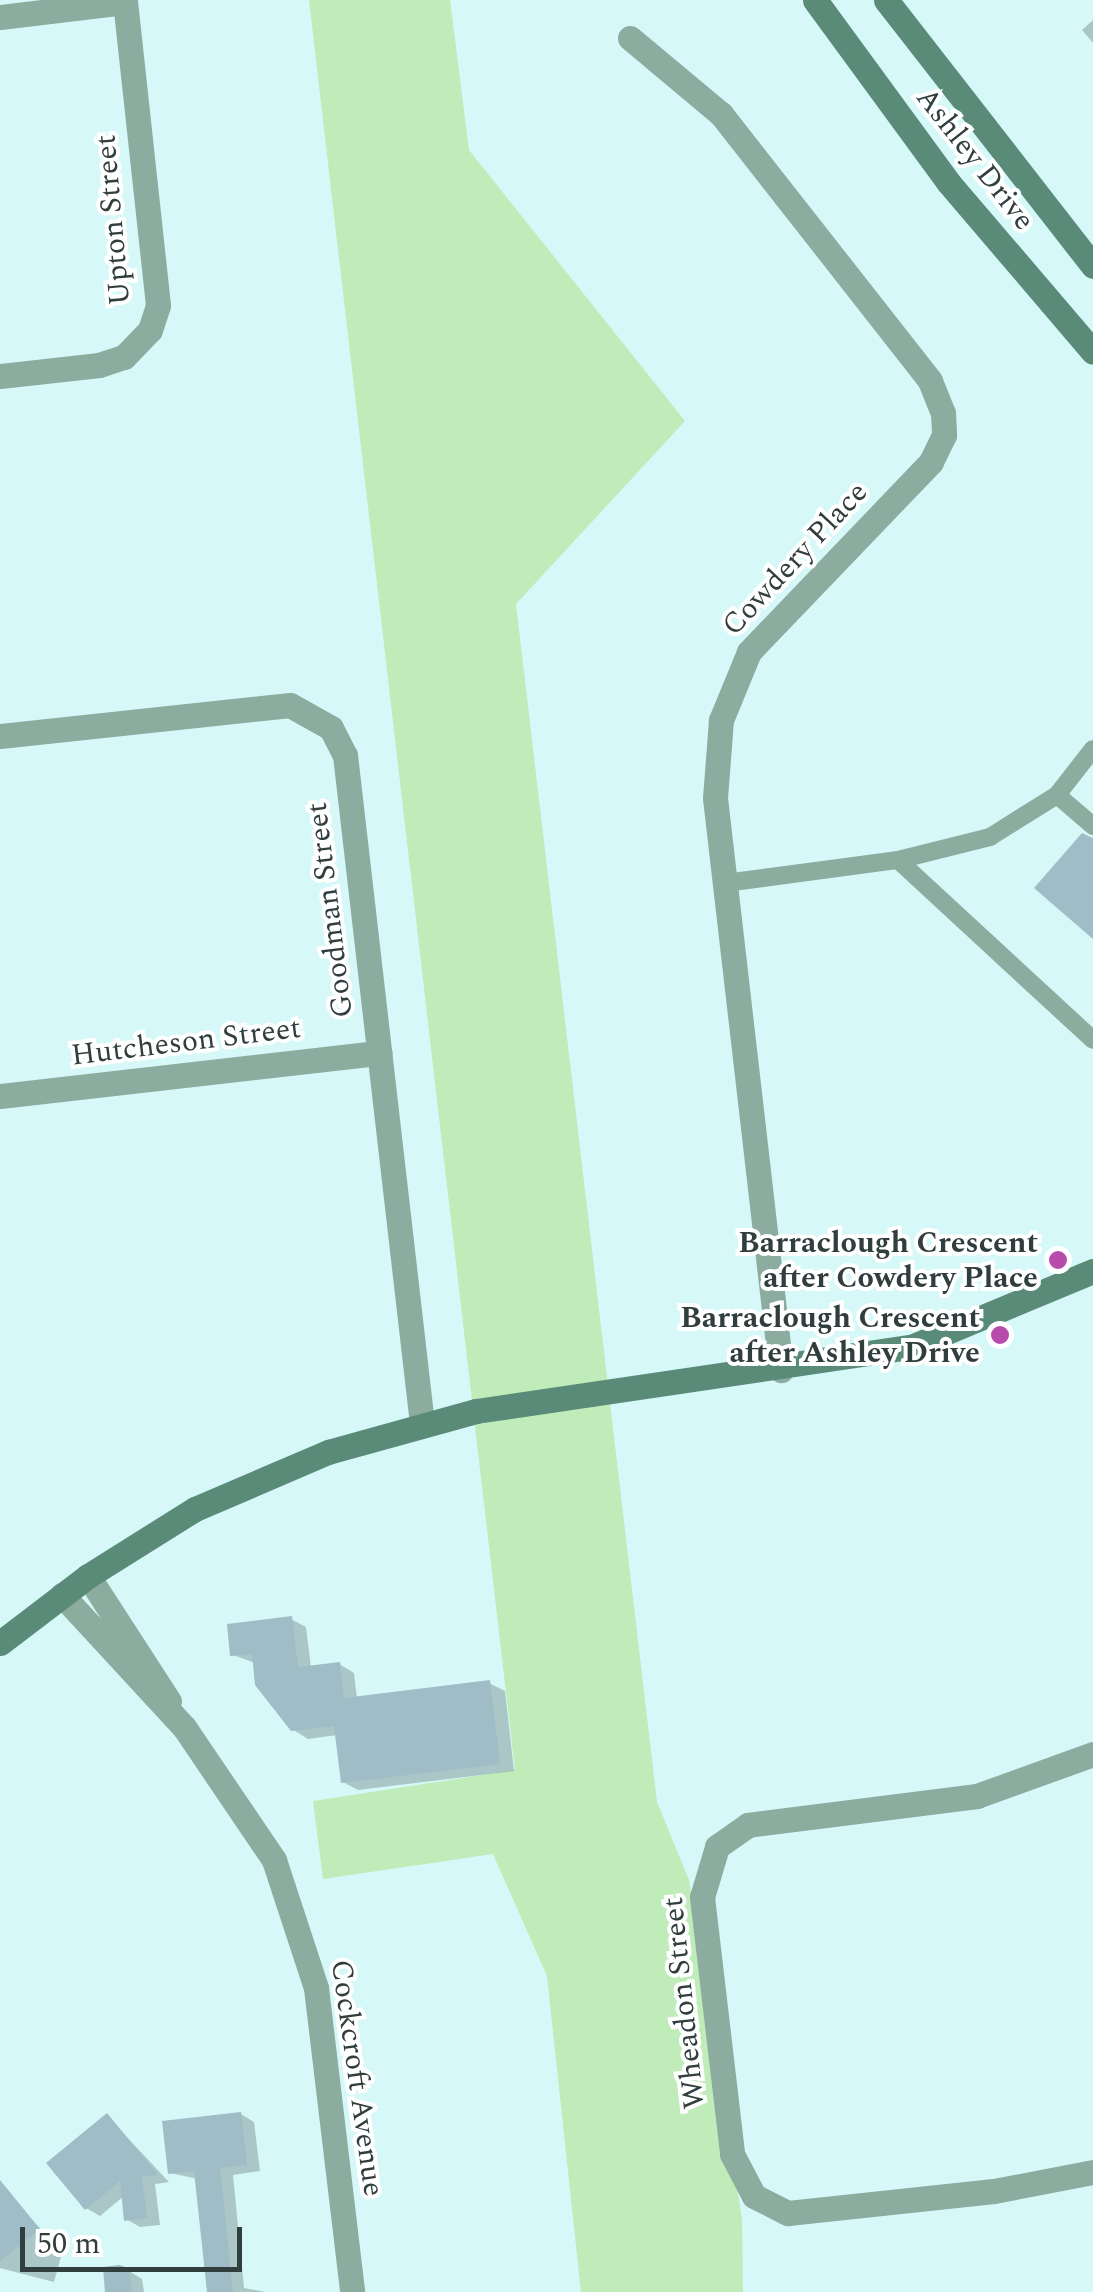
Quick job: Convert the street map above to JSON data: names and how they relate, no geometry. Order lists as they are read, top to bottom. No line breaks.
{"streets":{"street":["Ashley Drive","Upton Street","Cowdery Place","Goodman Street","Hutcheson Street","Wheadon Street","Cockcroft Avenue"]},"crossings":[["Goodman Street","Hutcheson Street"]],"places":["Barraclough Crescent after Cowdery Place","Barraclough Crescent after Ashley Drive"],"scale_bar":"50 m"}
